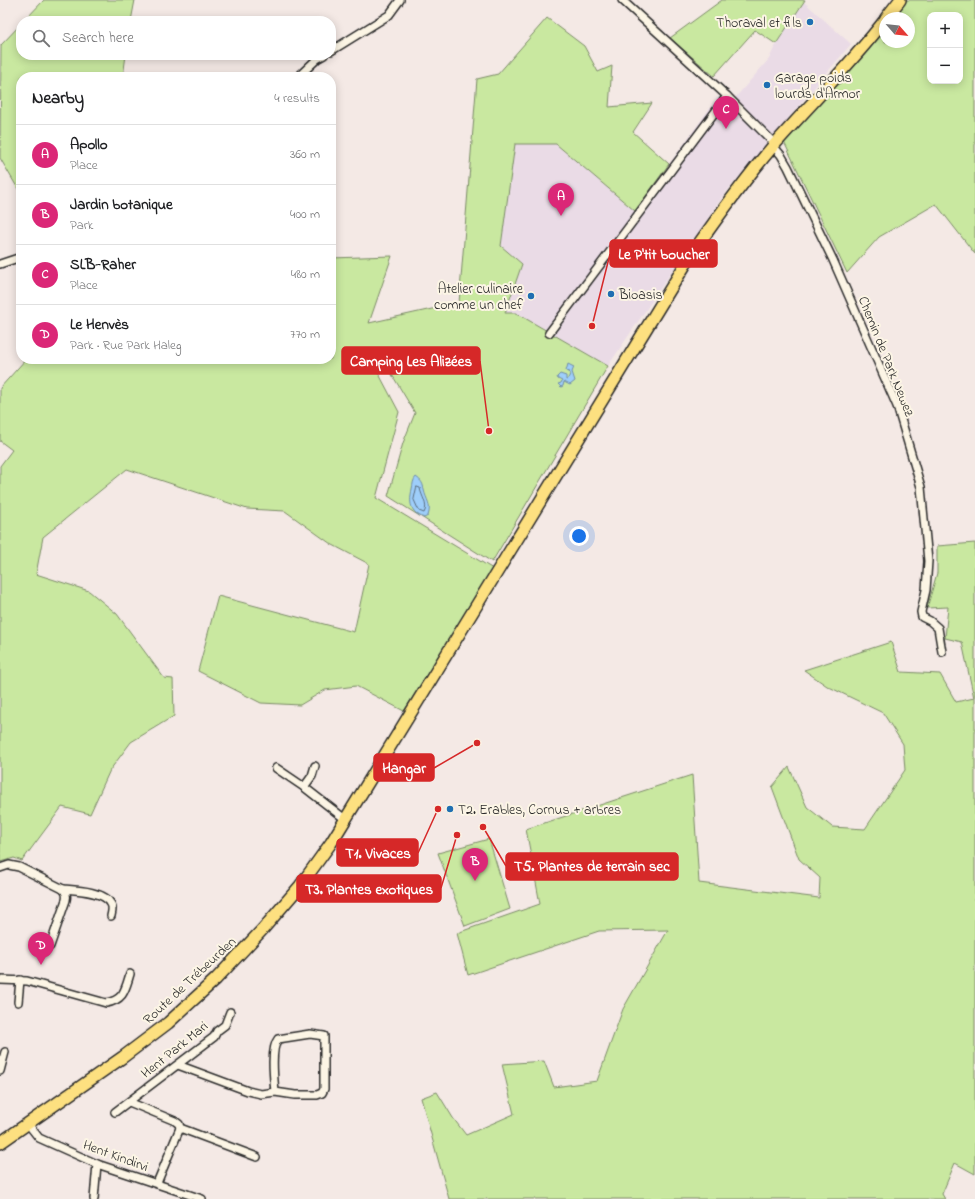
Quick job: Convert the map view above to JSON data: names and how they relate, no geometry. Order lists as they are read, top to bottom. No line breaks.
{"streets":{"main road":["Route de Trébeurden"],"street":["Chemin de Park Newez","Hent Park Mari","Hent Kindirvi"]},"crossings":[["Chemin de Park Newez","Route de Trébeurden"],["Route de Trébeurden","Hent Kindirvi"]],"places":["Thoraval et fils","Garage poids lourds d'Armor","Bioasis","Atelier culinaire comme un chef","Le P'tit boucher","Camping Les Alizées","Hangar","T1. Vivaces","T2. Erables, Cornus + arbres","T5. Plantes de terrain sec","T3. Plantes exotiques"],"north":"bottom right","page":{"map_buttons":["+","−"],"search":"Search here","heading":["Nearby","4 results"],"pins":["C","A","B","D"],"list":[{"mark":"A","name":"Apollo","note":"Place","value":"360 m"},{"mark":"B","name":"Jardin botanique","note":"Park","value":"400 m"},{"mark":"C","name":"SLB-Raher","note":"Place","value":"480 m"},{"mark":"D","name":"Le Henvès","note":"Park · Rue Park Haleg","value":"770 m"}]}}
